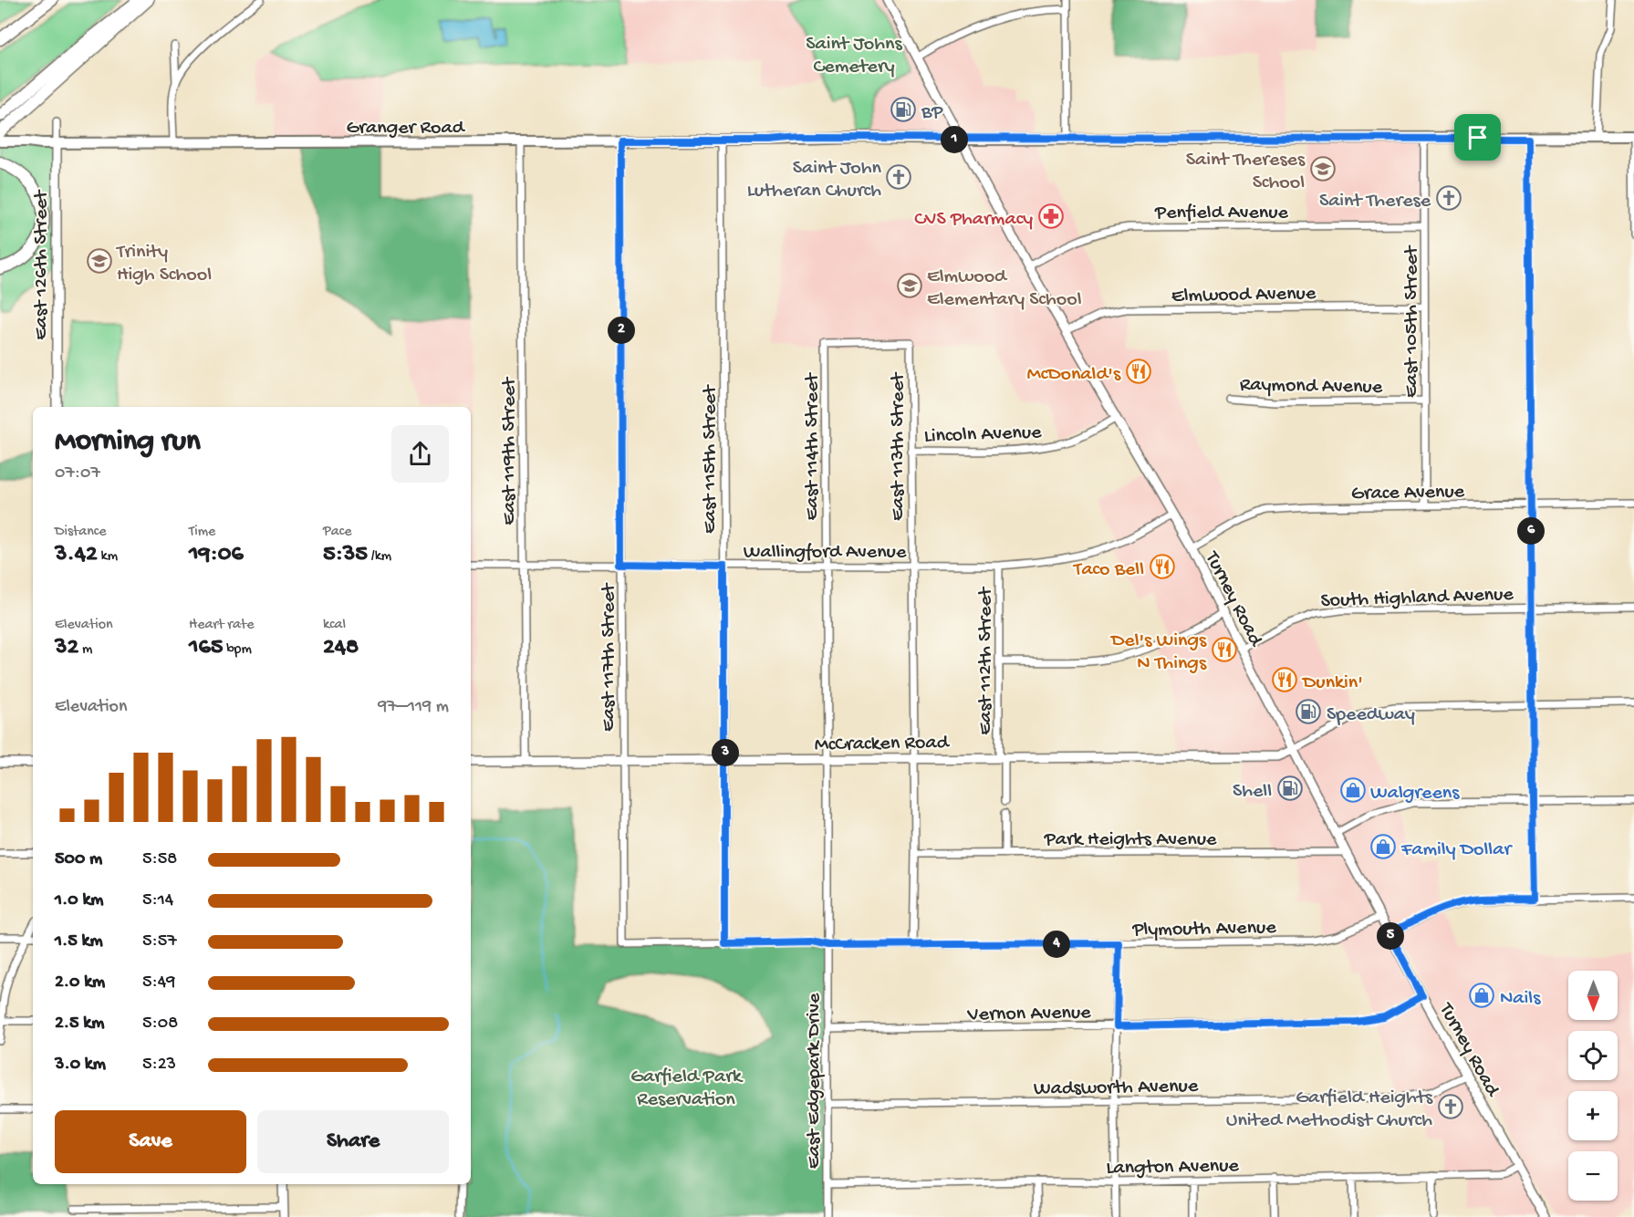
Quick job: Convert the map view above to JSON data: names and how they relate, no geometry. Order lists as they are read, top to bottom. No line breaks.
{"streets":{"main road":["Granger Road","East 126th Street","Turney Road","McCracken Road"],"street":["Penfield Avenue","Elmwood Avenue","East 105th Street","Raymond Avenue","Lincoln Avenue","East 114th Street","East 113th Street","East 119th Street","East 115th Street","Grace Avenue","Wallingford Avenue","South Highland Avenue","East 117th Street","East 112th Street","Park Heights Avenue","Plymouth Avenue","Vernon Avenue","East Edgepark Drive","Wadsworth Avenue","Langton Avenue"]},"crossings":[["Granger Road","East 126th Street"],["Granger Road","East 105th Street"],["Granger Road","East 119th Street"],["Granger Road","East 115th Street"],["Granger Road","Turney Road"],["Granger Road","East 117th Street"],["Penfield Avenue","East 105th Street"],["Penfield Avenue","Turney Road"],["Elmwood Avenue","East 105th Street"],["Elmwood Avenue","Turney Road"],["East 105th Street","Raymond Avenue"],["East 105th Street","Grace Avenue"],["Lincoln Avenue","East 113th Street"],["Lincoln Avenue","Turney Road"],["East 114th Street","East 113th Street"],["East 114th Street","Wallingford Avenue"],["East 114th Street","McCracken Road"],["East 114th Street","Plymouth Avenue"],["East 114th Street","East Edgepark Drive"],["East 113th Street","Wallingford Avenue"],["East 113th Street","McCracken Road"],["East 113th Street","Park Heights Avenue"],["East 113th Street","Plymouth Avenue"],["East 119th Street","Wallingford Avenue"],["East 119th Street","McCracken Road"],["East 115th Street","Wallingford Avenue"],["East 115th Street","McCracken Road"],["East 115th Street","Plymouth Avenue"],["Grace Avenue","Turney Road"],["Wallingford Avenue","Turney Road"],["Wallingford Avenue","East 117th Street"],["Wallingford Avenue","East 112th Street"],["South Highland Avenue","Turney Road"],["Turney Road","McCracken Road"],["Turney Road","Park Heights Avenue"],["Turney Road","Plymouth Avenue"],["Turney Road","Vernon Avenue"],["Turney Road","Wadsworth Avenue"],["Turney Road","Langton Avenue"],["East 117th Street","McCracken Road"],["East 117th Street","Plymouth Avenue"],["East 112th Street","McCracken Road"],["Plymouth Avenue","East Edgepark Drive"],["Vernon Avenue","East Edgepark Drive"],["East Edgepark Drive","Wadsworth Avenue"],["East Edgepark Drive","Langton Avenue"]],"parks":["Saint Johns Cemetery","Garfield Park Reservation"],"places":{"fuel station":["BP","Speedway","Shell"],"school or university":["Saint Thereses School","Trinity High School","Elmwood Elementary School"],"church":["Saint John Lutheran Church","Saint Therese","Garfield Heights United Methodist Church"],"pharmacy":["CVS Pharmacy"],"restaurant":["McDonald's","Taco Bell","Del's Wings N Things","Dunkin'"],"shop":["Walgreens","Family Dollar","Nails"]},"north":"bottom","page":{"pins":["1","2","6","3","5","4"],"heading":["Morning run","07:07"],"stats":[["Distance","3.42 km"],["Time","19:06"],["Pace","5:35 /km"],["Elevation","32 m"],["Heart rate","165 bpm"],["kcal","248"]],"chart":["Elevation","97–119 m"],"list":[{"name":"500 m","note":"5:58"},{"name":"1.0 km","note":"5:14"},{"name":"1.5 km","note":"5:57"},{"name":"2.0 km","note":"5:49"},{"name":"2.5 km","note":"5:08"},{"name":"3.0 km","note":"5:23"}],"map_buttons":["+","−"],"buttons":["Save","Share"]}}
